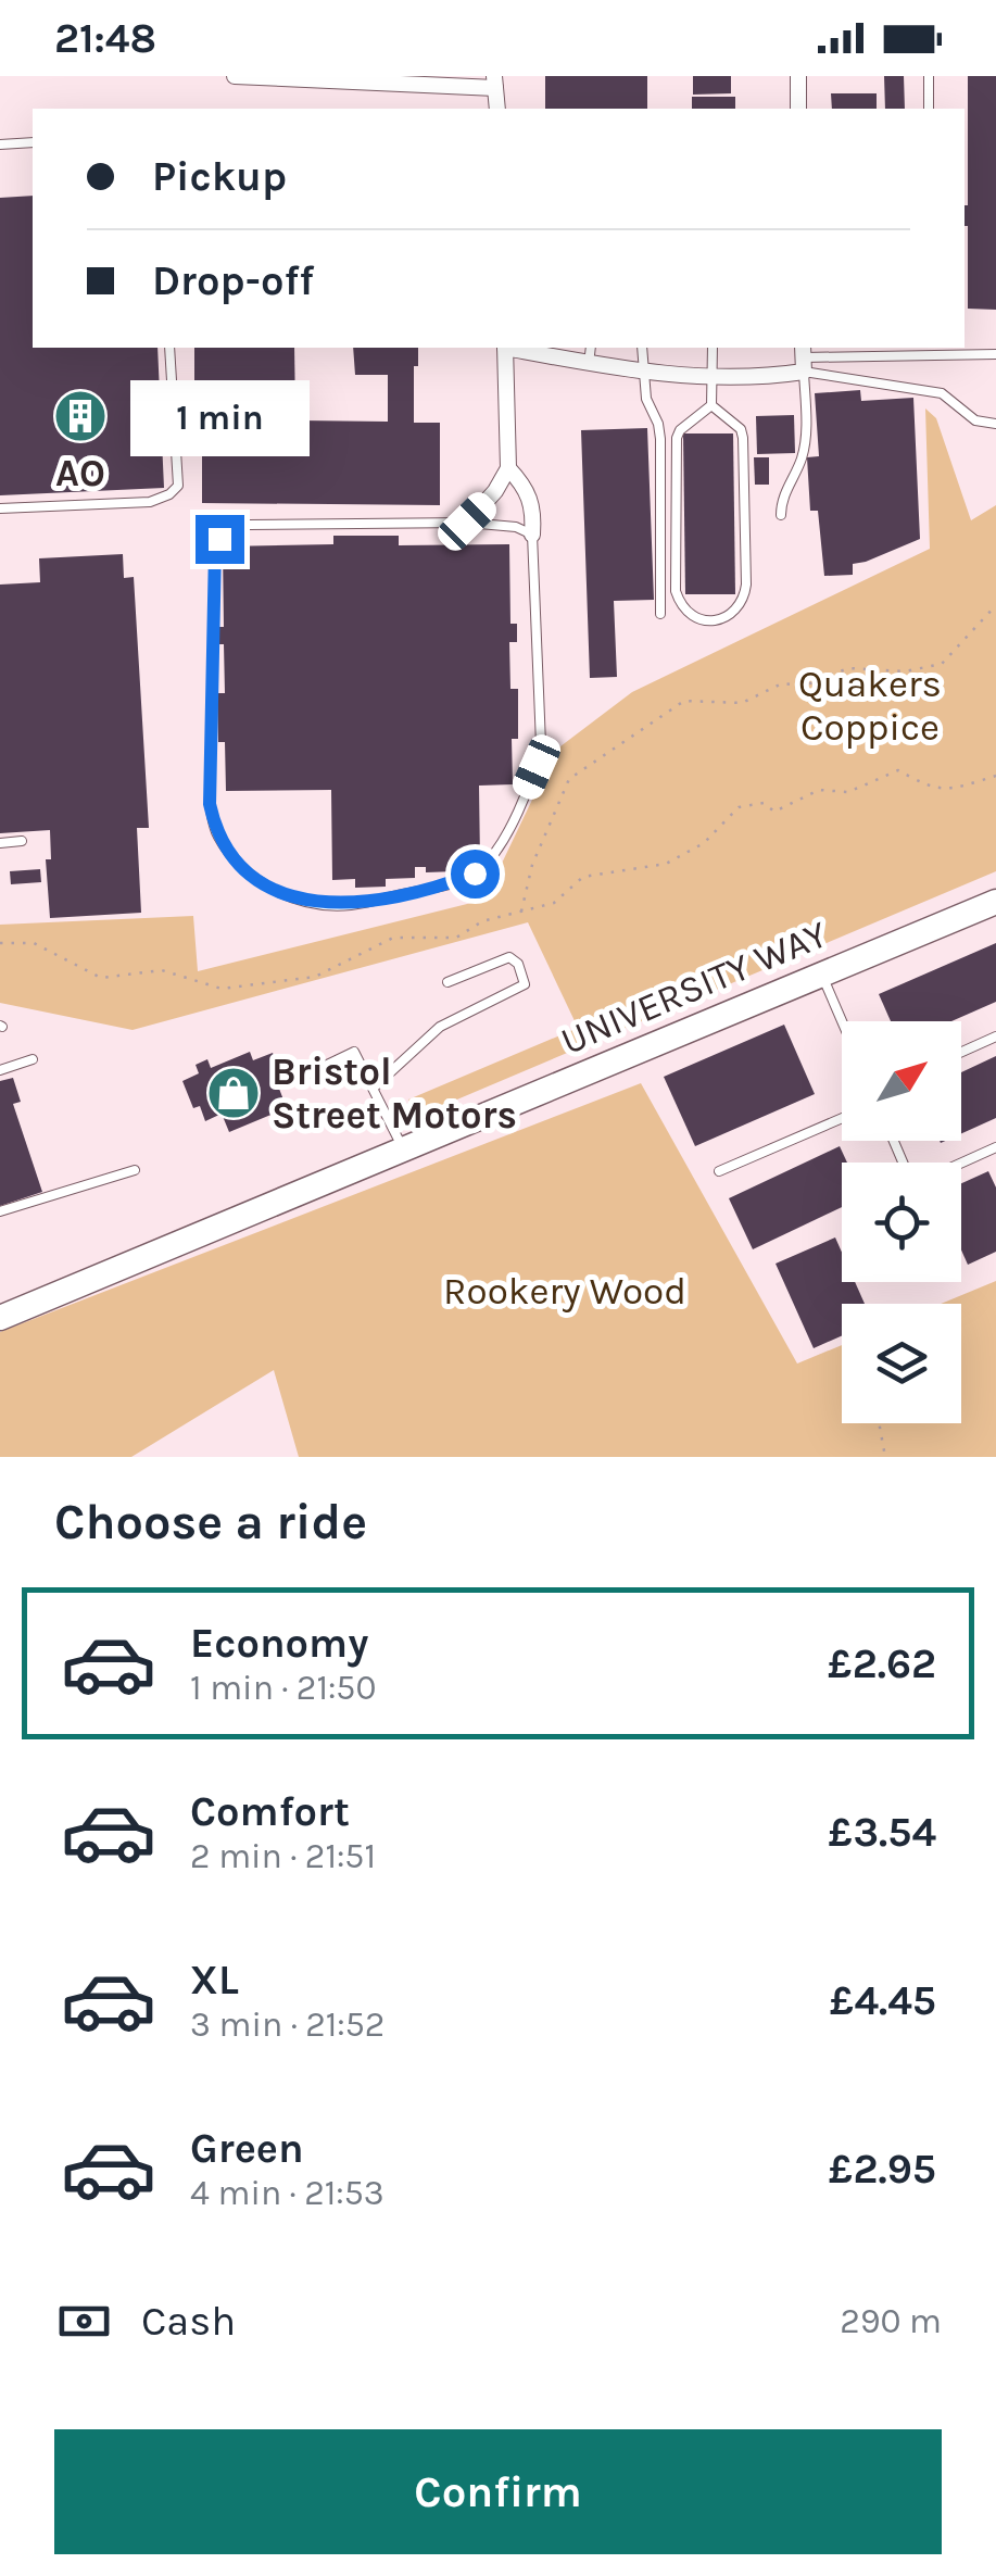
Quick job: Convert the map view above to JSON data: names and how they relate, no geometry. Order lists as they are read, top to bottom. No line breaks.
{"streets":{"highway":["UNIVERSITY WAY"]},"parks":["Quakers Coppice","Rookery Wood"],"places":{"building":["AO"],"shop":["Bristol Street Motors"]},"north":"top right","page":{"status":"21:48","banner":["Pickup","Drop-off"],"bubble":"1 min","heading":"Choose a ride","list":[{"name":"Economy","note":"1 min · 21:50","value":"£2.62"},{"name":"Comfort","note":"2 min · 21:51","value":"£3.54"},{"name":"XL","note":"3 min · 21:52","value":"£4.45"},{"name":"Green","note":"4 min · 21:53","value":"£2.95"}],"pay":["Cash","290 m"],"buttons":"Confirm"}}
